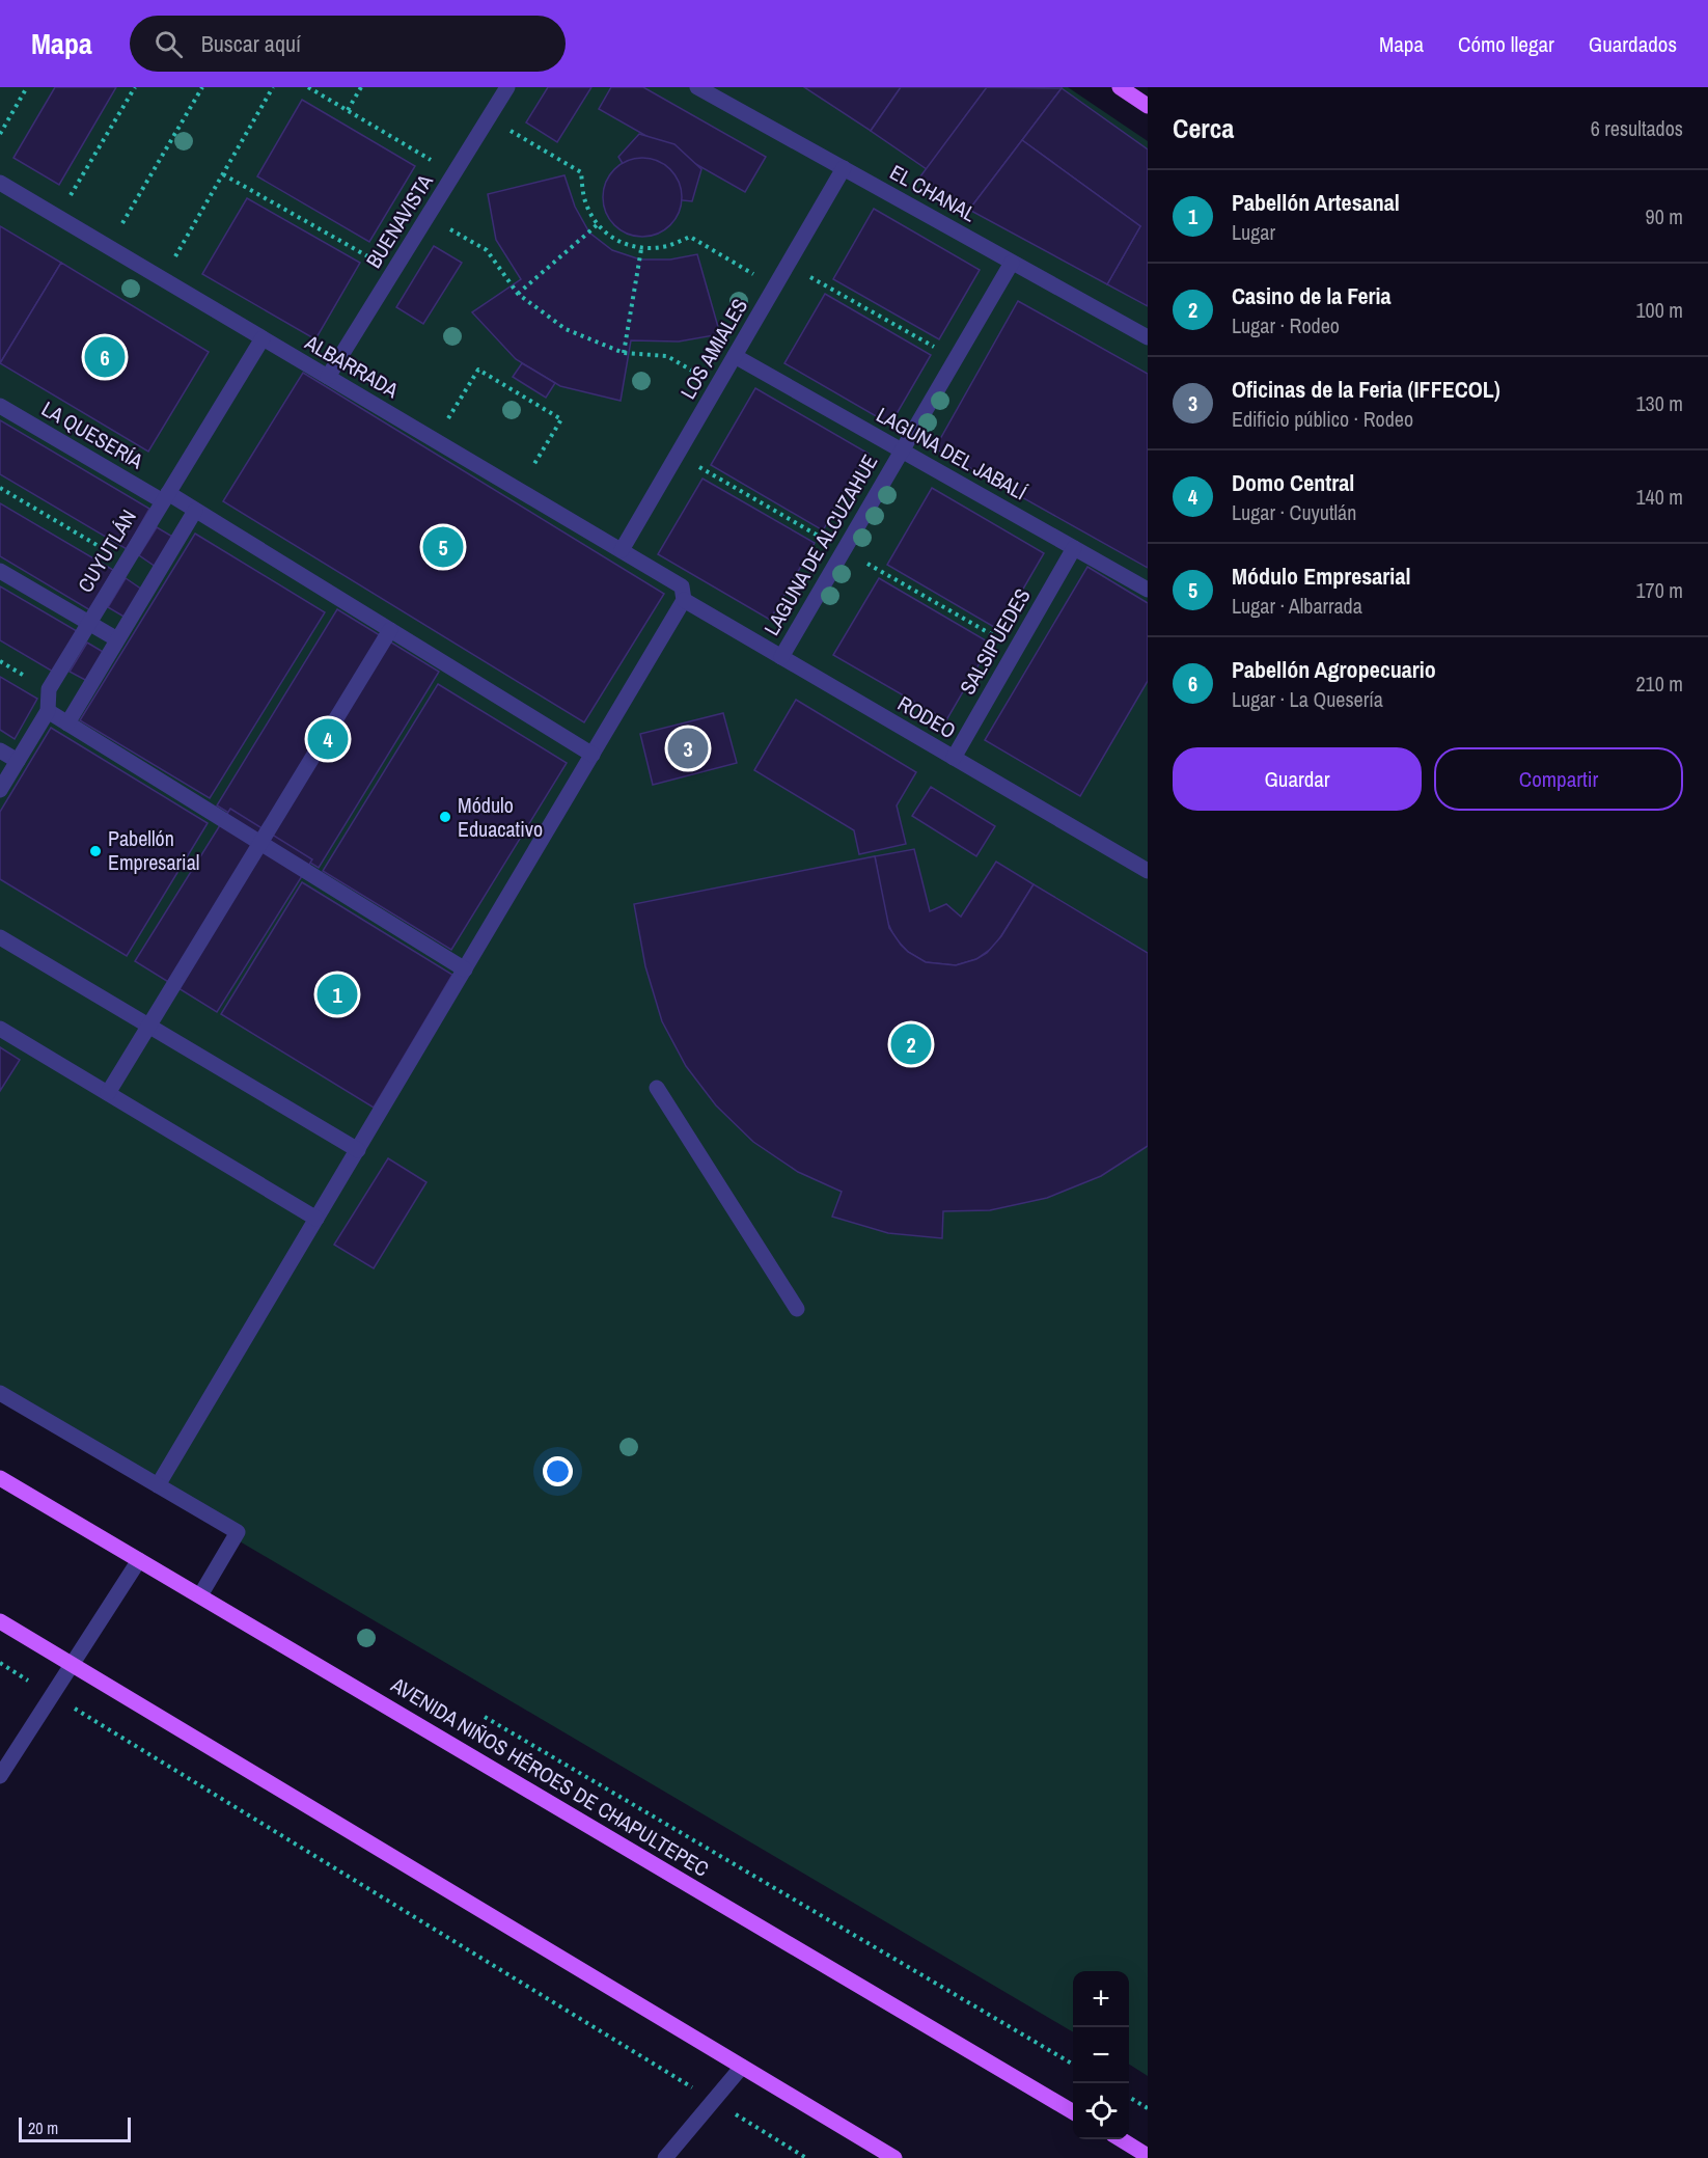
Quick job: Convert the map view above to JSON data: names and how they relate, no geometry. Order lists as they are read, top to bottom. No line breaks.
{"streets":{"main road":["AVENIDA NIÑOS HÉROES DE CHAPULTEPEC"],"street":["EL CHANAL","BUENAVISTA","LOS AMIALES","ALBARRADA","LA QUESERÍA","LAGUNA DEL JABALÍ","LAGUNA DE ALCUZAHUE","CUYUTLÁN","SALSIPUEDES","RODEO"]},"crossings":[["EL CHANAL","LOS AMIALES"],["EL CHANAL","LAGUNA DE ALCUZAHUE"],["BUENAVISTA","ALBARRADA"],["LOS AMIALES","ALBARRADA"],["LOS AMIALES","LAGUNA DEL JABALÍ"],["ALBARRADA","CUYUTLÁN"],["ALBARRADA","RODEO"],["LA QUESERÍA","CUYUTLÁN"],["LAGUNA DEL JABALÍ","LAGUNA DE ALCUZAHUE"],["LAGUNA DEL JABALÍ","SALSIPUEDES"],["LAGUNA DE ALCUZAHUE","RODEO"],["SALSIPUEDES","RODEO"]],"places":["Módulo Eduacativo","Pabellón Empresarial"],"scale_bar":"20 m","page":{"header":"Mapa","search":"Buscar aquí","nav":["Mapa","Cómo llegar","Guardados"],"heading":["Cerca","6 resultados"],"list":[{"mark":"1","name":"Pabellón Artesanal","note":"Lugar","value":"90 m"},{"mark":"2","name":"Casino de la Feria","note":"Lugar · Rodeo","value":"100 m"},{"mark":"3","name":"Oficinas de la Feria (IFFECOL)","note":"Edificio público · Rodeo","value":"130 m"},{"mark":"4","name":"Domo Central","note":"Lugar · Cuyutlán","value":"140 m"},{"mark":"5","name":"Módulo Empresarial","note":"Lugar · Albarrada","value":"170 m"},{"mark":"6","name":"Pabellón Agropecuario","note":"Lugar · La Quesería","value":"210 m"}],"pins":["6","5","4","3","1","2"],"buttons":["Guardar","Compartir"],"map_buttons":["+","−"],"scale":"20 m"}}
